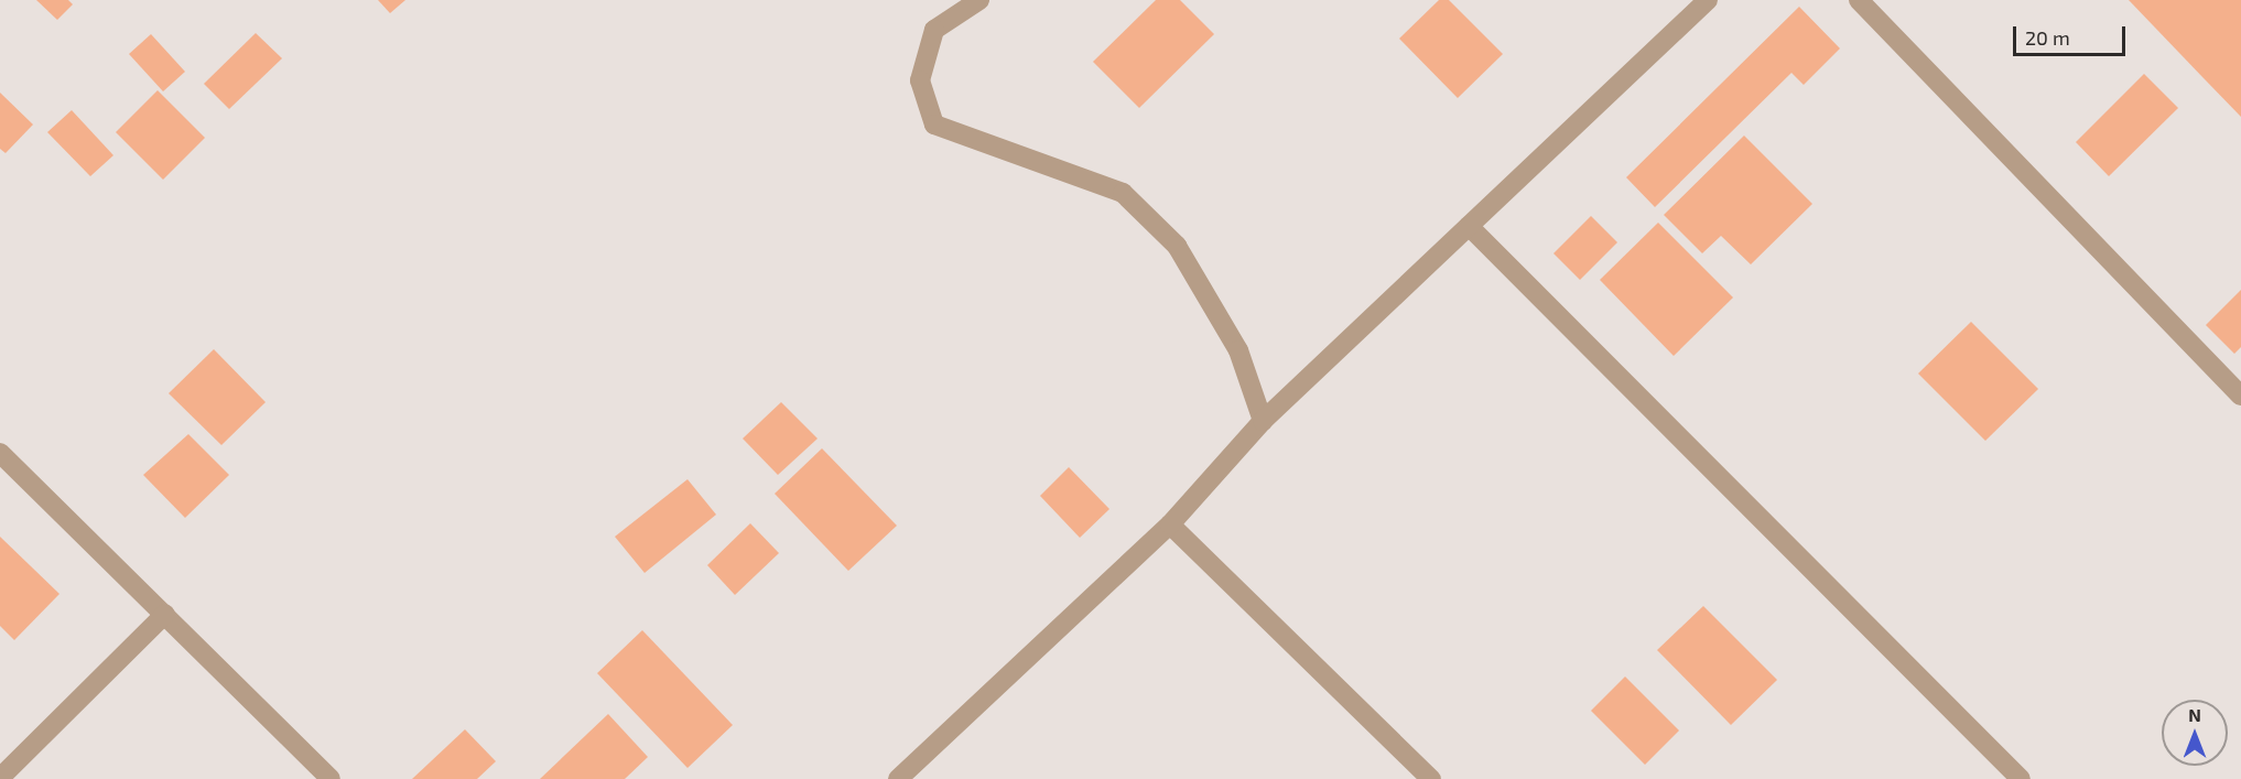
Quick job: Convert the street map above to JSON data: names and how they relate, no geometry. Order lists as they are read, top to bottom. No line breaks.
{"scale_bar":"20 m","north":"top"}
